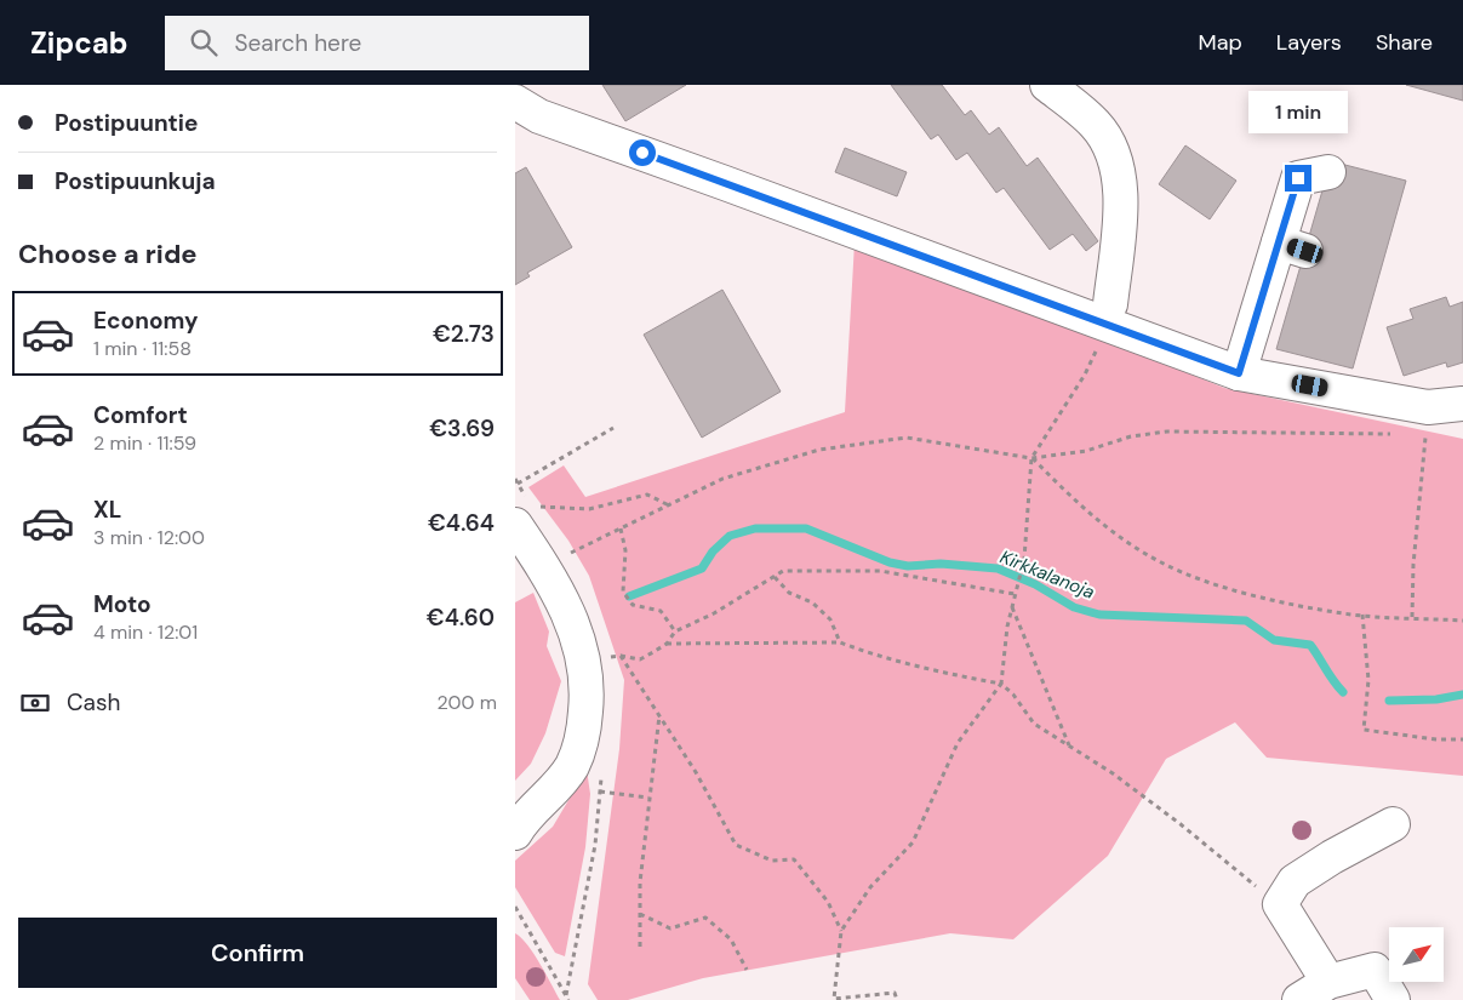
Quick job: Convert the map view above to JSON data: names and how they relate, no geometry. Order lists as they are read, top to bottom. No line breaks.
{"water":["Kirkkalanoja"],"north":"top right","page":{"header":"Zipcab","search":"Search here","nav":["Map","Layers","Share"],"banner":["Postipuuntie","Postipuunkuja"],"bubble":"1 min","heading":"Choose a ride","list":[{"name":"Economy","note":"1 min · 11:58","value":"€2.73"},{"name":"Comfort","note":"2 min · 11:59","value":"€3.69"},{"name":"XL","note":"3 min · 12:00","value":"€4.64"},{"name":"Moto","note":"4 min · 12:01","value":"€4.60"}],"pay":["Cash","200 m"],"buttons":"Confirm"}}
